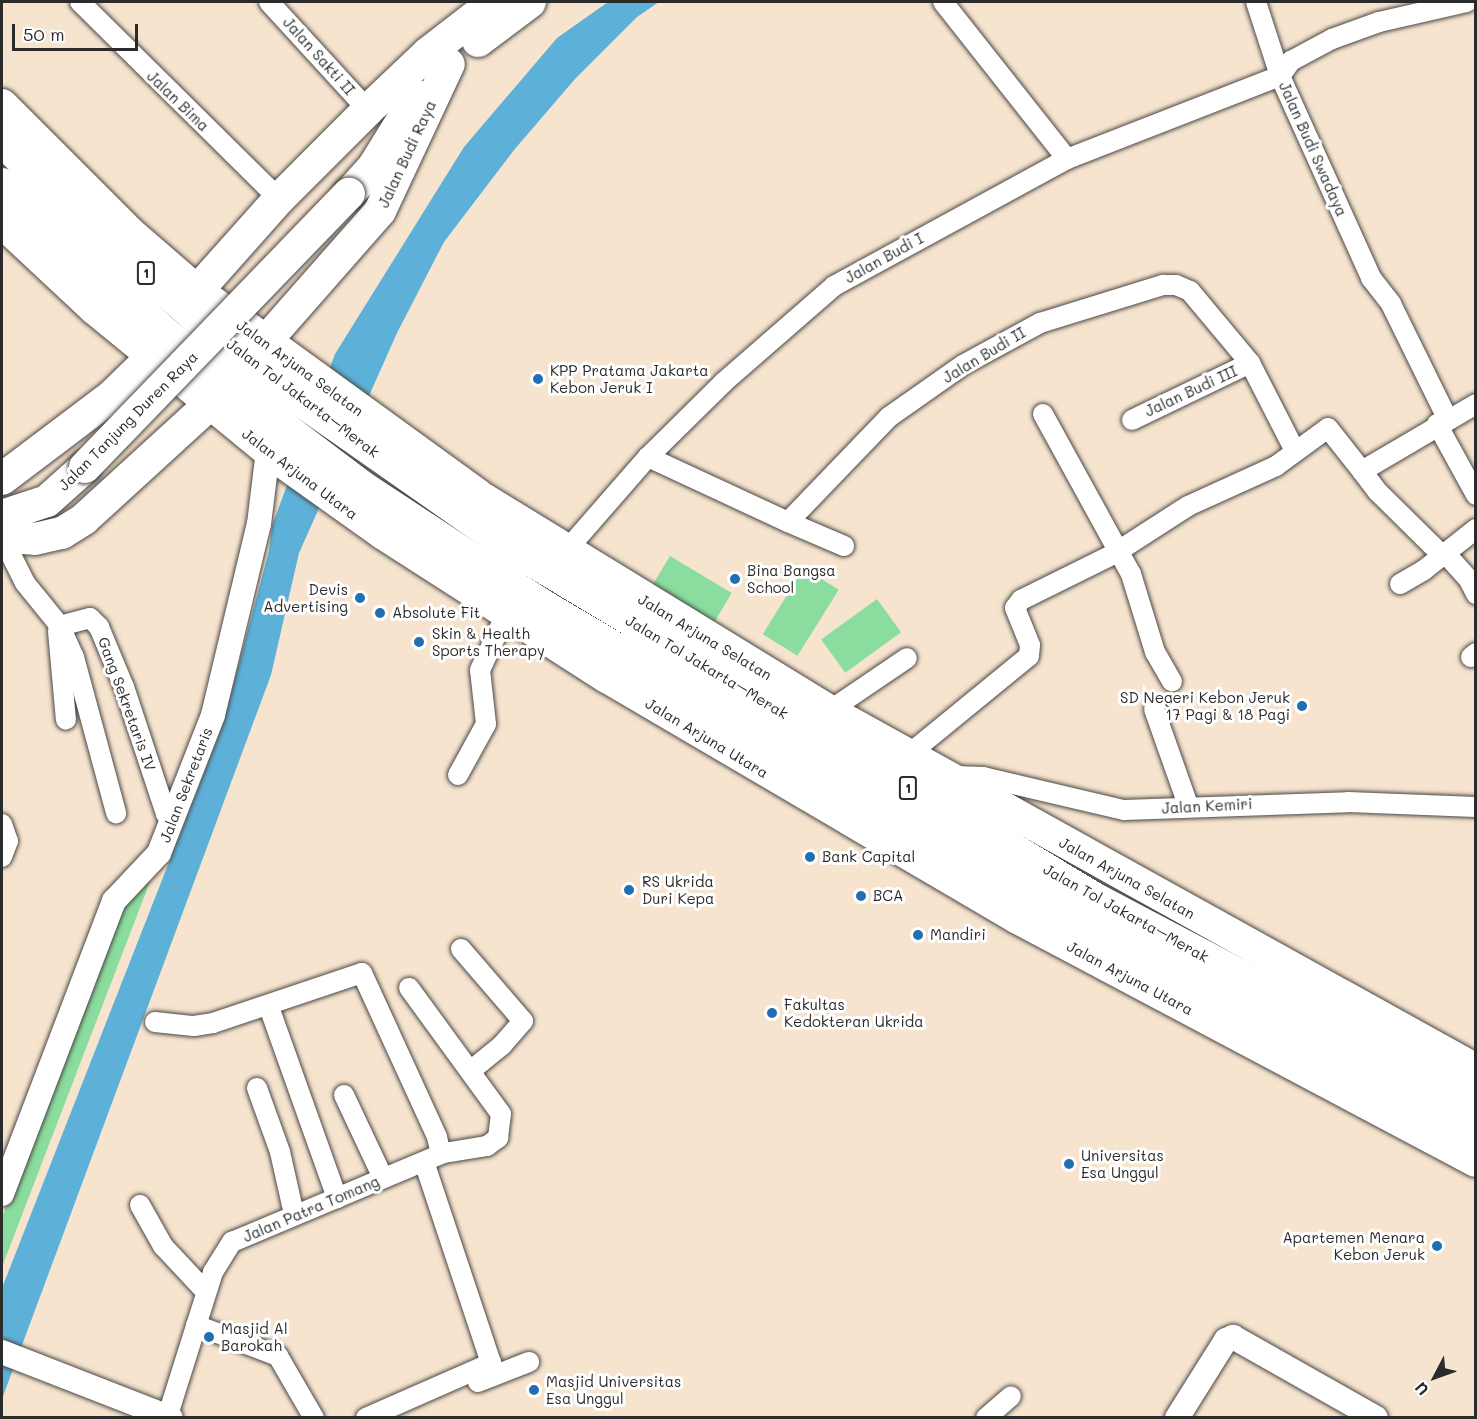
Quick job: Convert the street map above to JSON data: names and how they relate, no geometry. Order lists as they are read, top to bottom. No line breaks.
{"streets":{"highway":["1","Jalan Tol Jakarta–Merak"],"main road":["Jalan Budi Raya","Jalan Arjuna Selatan","Jalan Tanjung Duren Raya","Jalan Arjuna Utara"],"street":["Jalan Sakti II","Jalan Bima","Jalan Budi Swadaya","Jalan Budi I","Jalan Budi II","Jalan Budi III","Gang Sekretaris IV","Jalan Sekretaris","Jalan Kemiri","Jalan Patra Tomang"]},"crossings":[["Jalan Sakti II","Jalan Budi Raya"],["Jalan Bima","Jalan Budi Raya"],["Jalan Budi Swadaya","Jalan Budi I"],["Jalan Budi Raya","Jalan Arjuna Selatan"],["Jalan Budi Raya","Jalan Tanjung Duren Raya"],["Jalan Budi I","Jalan Arjuna Selatan"],["Jalan Budi II","Jalan Budi III"],["Jalan Arjuna Selatan","Jalan Tol Jakarta–Merak"],["Jalan Arjuna Selatan","Jalan Kemiri"],["Jalan Tol Jakarta–Merak","Jalan Arjuna Utara"],["Jalan Tol Jakarta–Merak","Jalan Sekretaris"],["Jalan Arjuna Utara","Jalan Sekretaris"],["Gang Sekretaris IV","Jalan Sekretaris"]],"places":["KPP Pratama Jakarta Kebon Jeruk I","Bina Bangsa School","Devis Advertising","Absolute Fit","Skin & Health Sports Therapy","SD Negeri Kebon Jeruk 17 Pagi & 18 Pagi","Bank Capital","RS Ukrida Duri Kepa","BCA","Mandiri","Fakultas Kedokteran Ukrida","Universitas Esa Unggul","Apartemen Menara Kebon Jeruk","Masjid Al Barokah","Masjid Universitas Esa Unggul"],"scale_bar":"50 m","north":"bottom left"}
